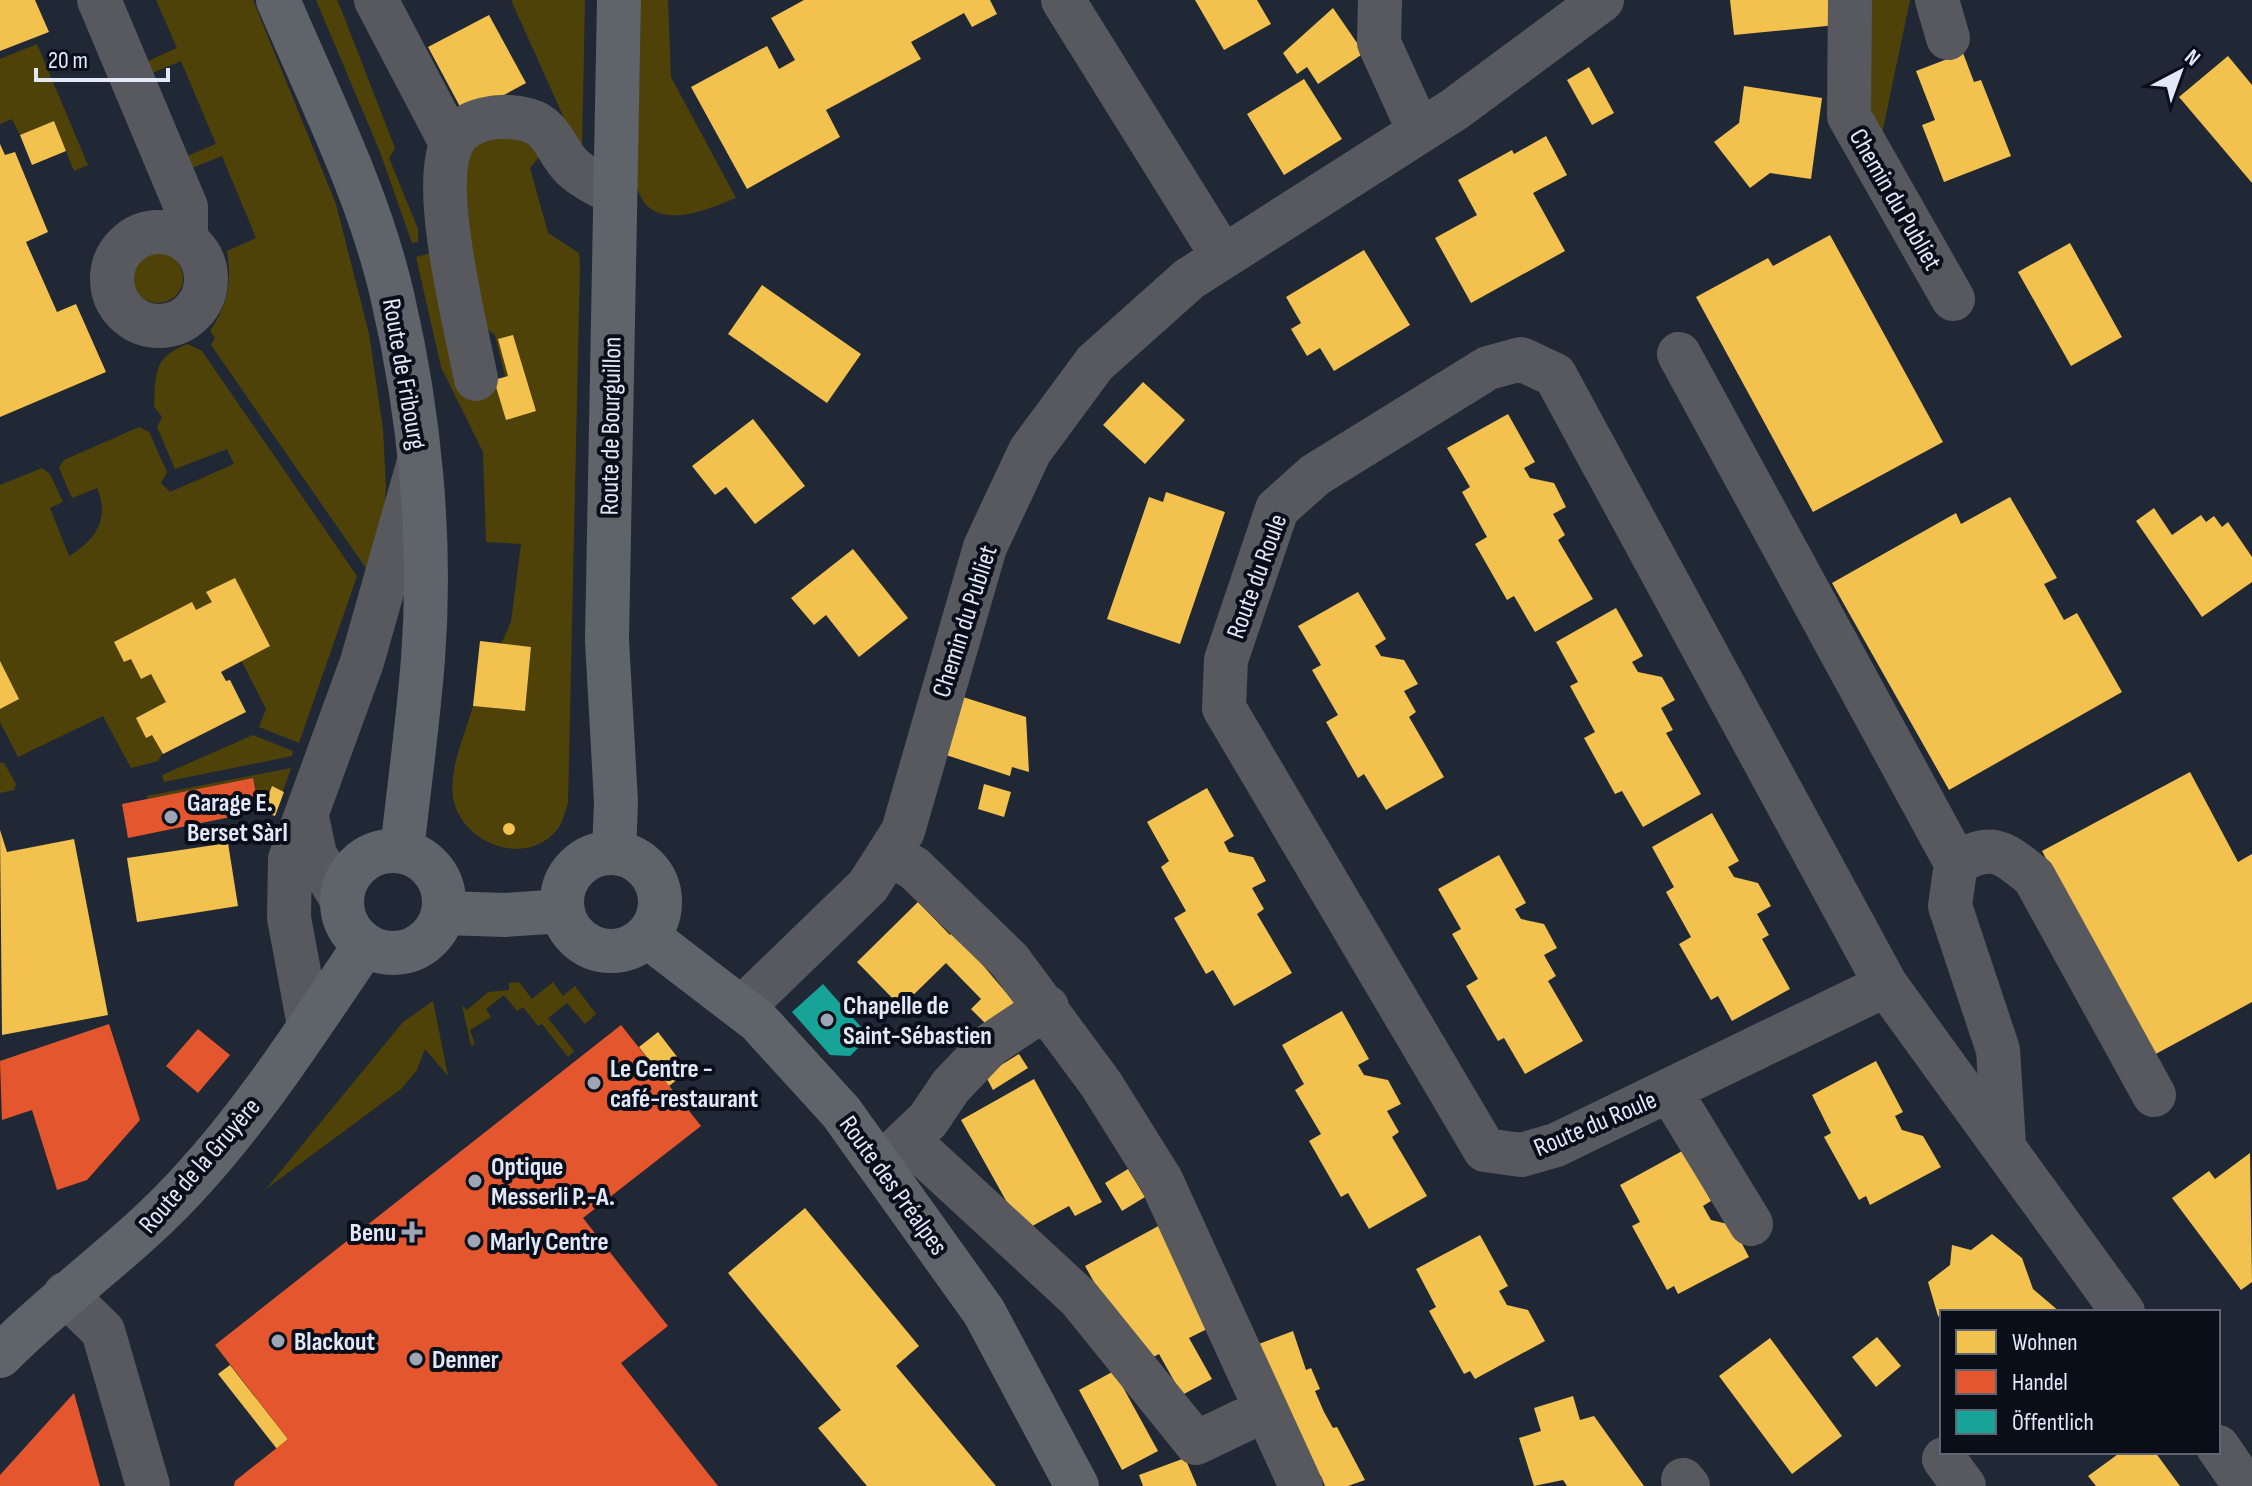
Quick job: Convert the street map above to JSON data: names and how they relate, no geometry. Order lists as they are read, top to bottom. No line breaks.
{"streets":{"main road":["Route de Fribourg","Route de Bourguillon","Route de la Gruyère","Route des Préalpes"],"street":["Chemin du Publiet","Route du Roule"]},"crossings":[["Chemin du Publiet","Route des Préalpes"],["Route de Fribourg","Route de la Gruyère"],["Route de Bourguillon","Route des Préalpes"]],"places":{"other":["Garage E. Berset Sàrl","Chapelle de Saint-Sébastien","Le Centre - café-restaurant","Optique Messerli P.-A.","Marly Centre","Blackout","Denner"],"health":["Benu"]},"legend":["Wohnen","Handel","Öffentlich"],"scale_bar":"20 m","north":"top right"}
